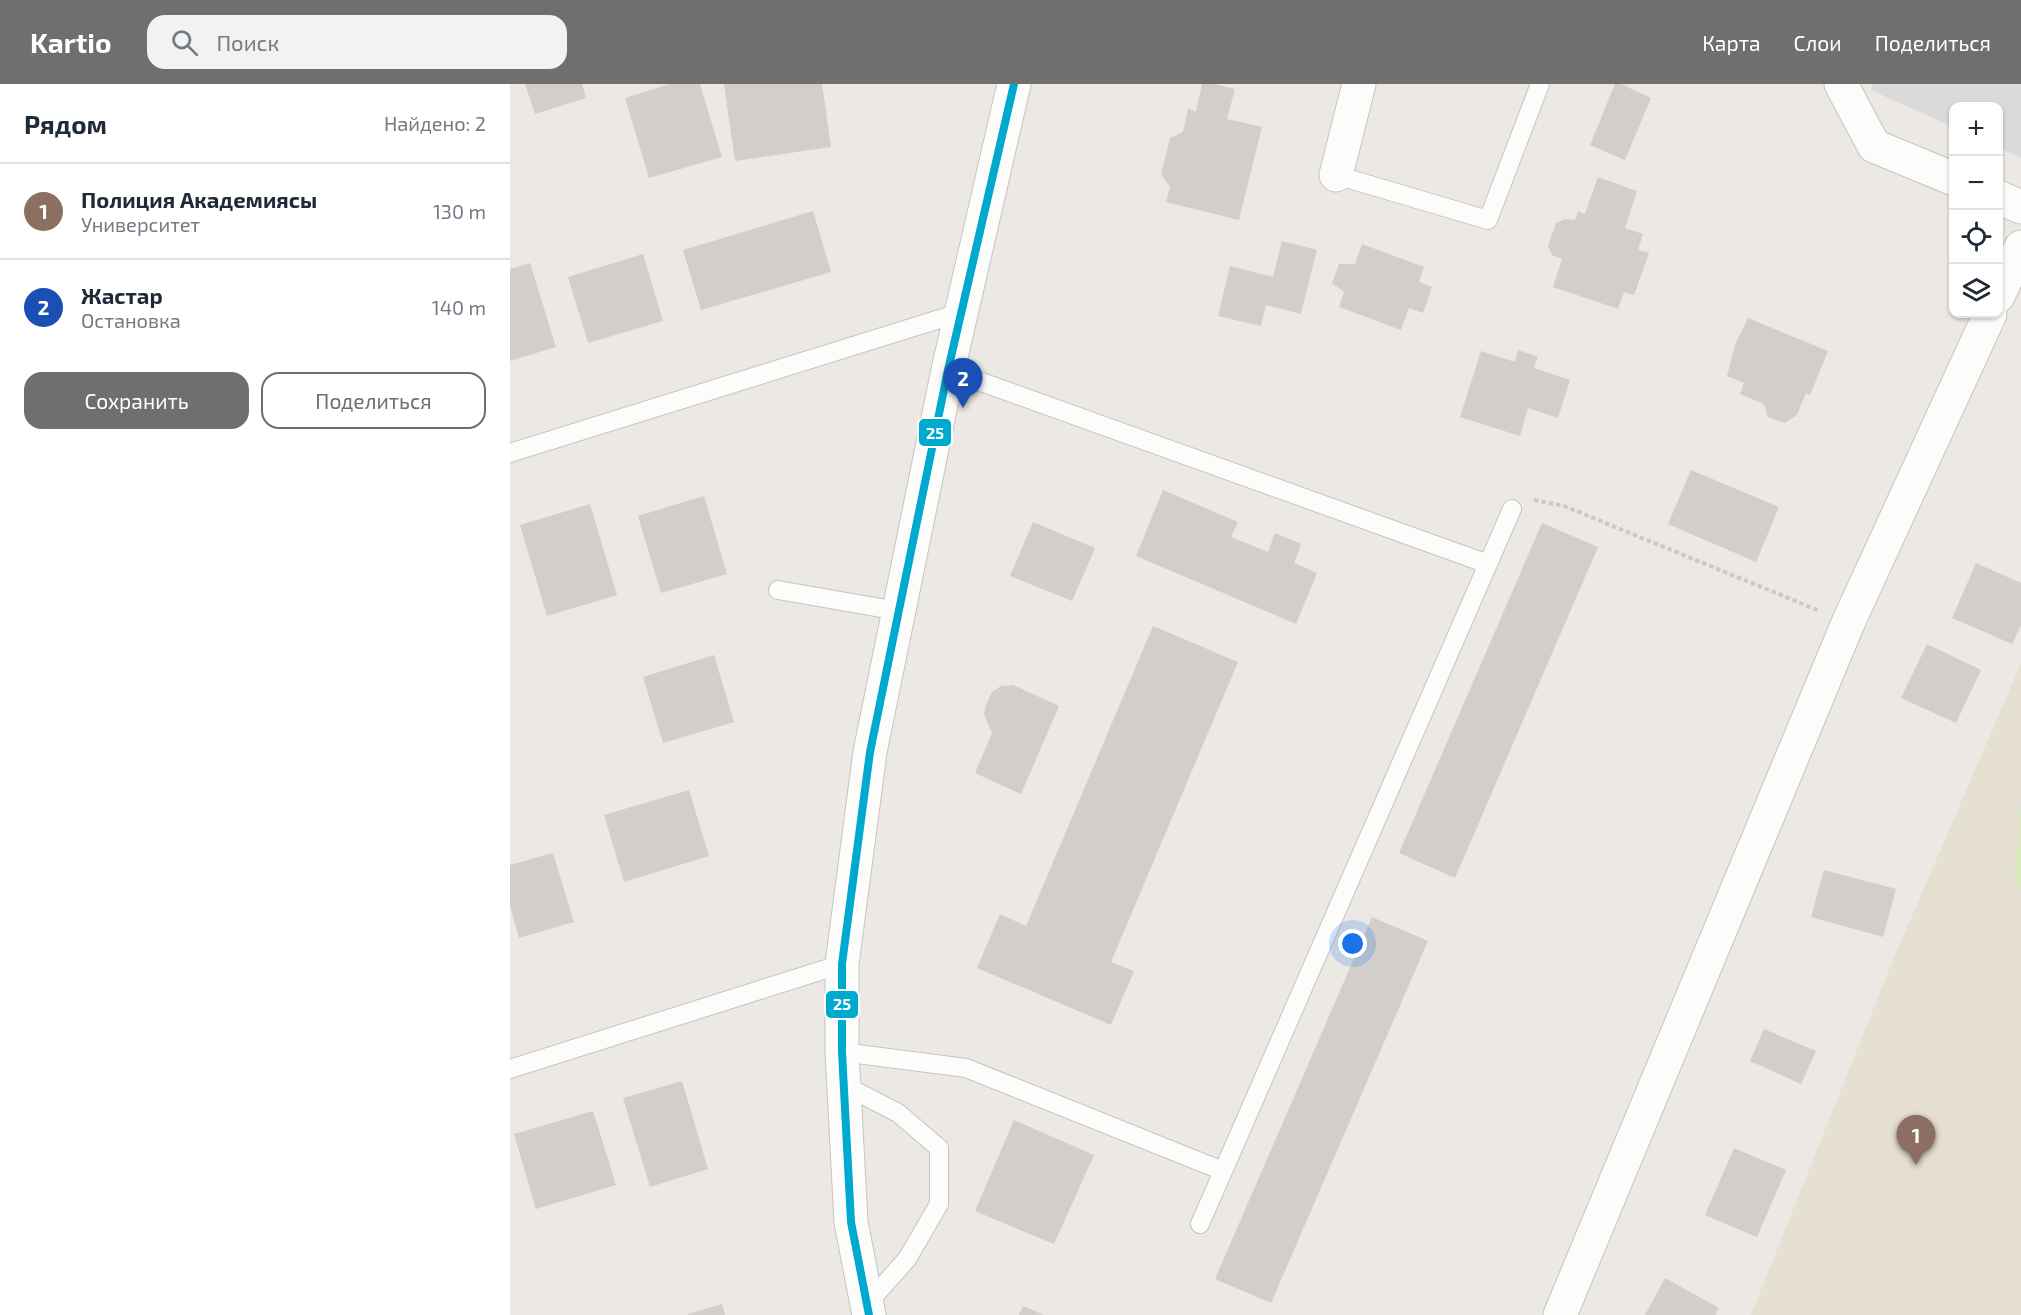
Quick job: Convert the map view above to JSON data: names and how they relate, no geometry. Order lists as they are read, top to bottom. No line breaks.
{"lines":["transit line 25"],"page":{"header":"Kartio","search":"Поиск","nav":["Карта","Слои","Поделиться"],"heading":["Рядом","Найдено: 2"],"map_buttons":["+","−"],"list":[{"mark":"1","name":"Полиция Академиясы","note":"Университет","value":"130 m"},{"mark":"2","name":"Жастар","note":"Остановка","value":"140 m"}],"buttons":["Сохранить","Поделиться"],"pins":["2","1"]}}
